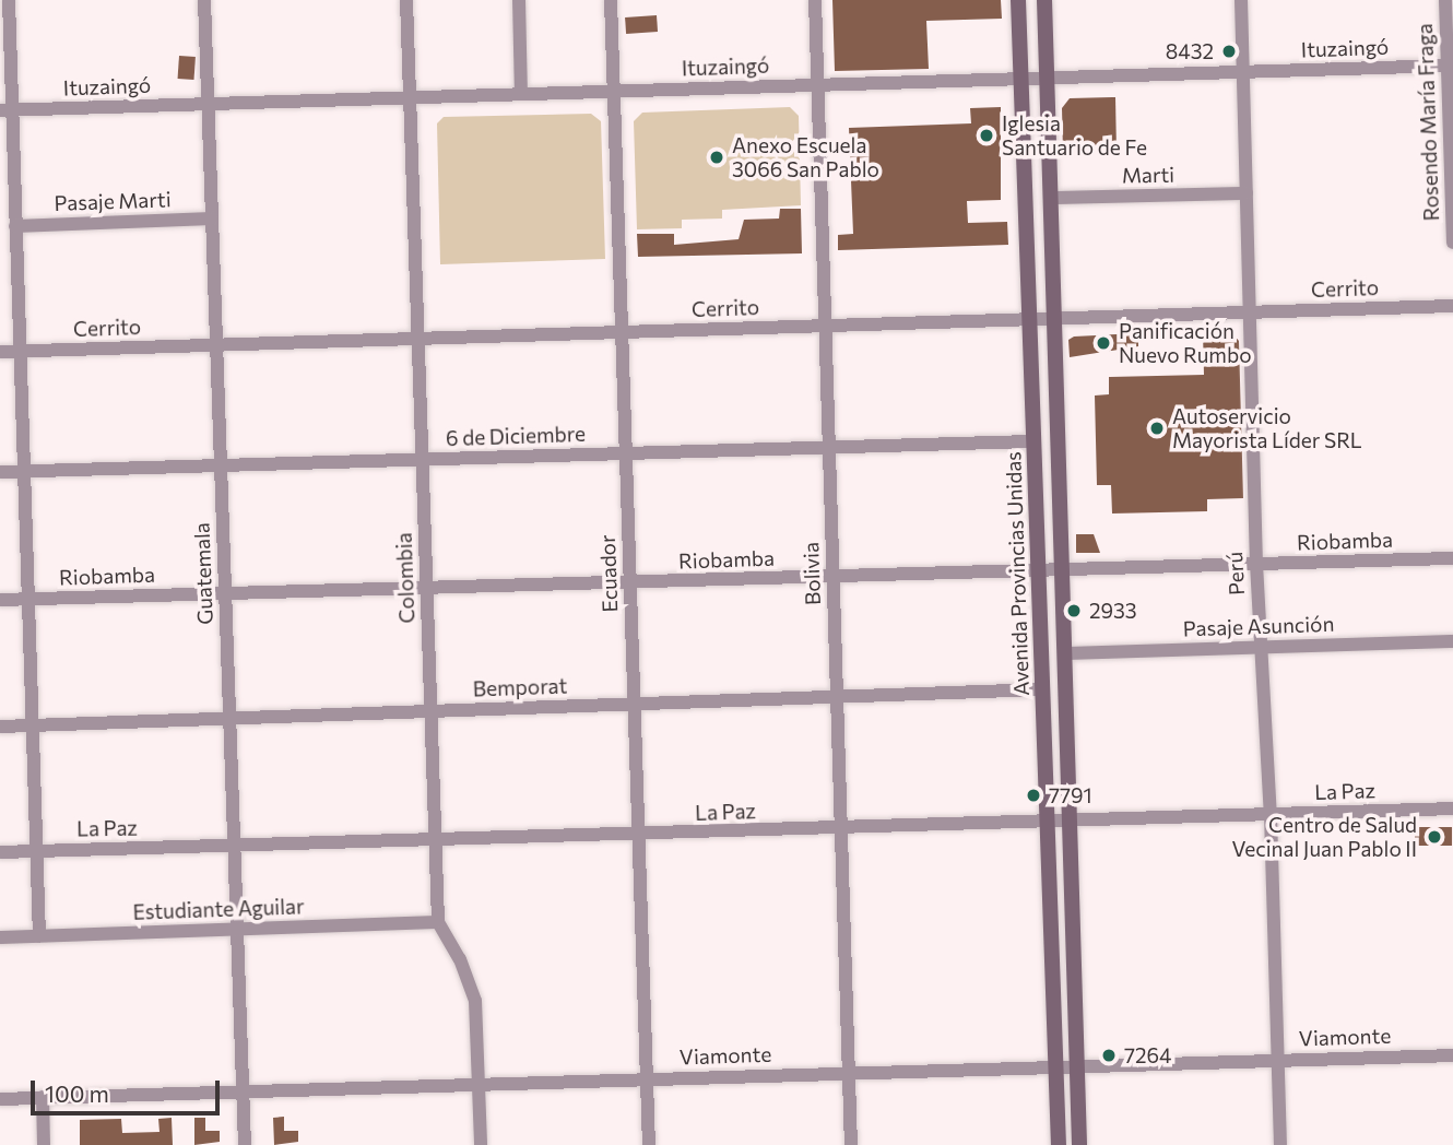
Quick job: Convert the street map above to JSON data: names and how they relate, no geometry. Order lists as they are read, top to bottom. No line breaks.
{"streets":{"main road":["Avenida Provincias Unidas"],"street":["Ituzaingó","Rosendo María Fraga","Marti","Pasaje Marti","Cerrito","6 de Diciembre","Riobamba","Guatemala","Ecuador","Bolivia","Perú","Colombia","Pasaje Asunción","Bemporat","La Paz","Estudiante Aguilar","Viamonte"]},"crossings":[["Ituzaingó","Rosendo María Fraga"],["Ituzaingó","Guatemala"],["Ituzaingó","Ecuador"],["Ituzaingó","Bolivia"],["Ituzaingó","Avenida Provincias Unidas"],["Ituzaingó","Perú"],["Ituzaingó","Colombia"],["Marti","Perú"],["Pasaje Marti","Guatemala"],["Cerrito","Guatemala"],["Cerrito","Ecuador"],["Cerrito","Bolivia"],["Cerrito","Avenida Provincias Unidas"],["Cerrito","Perú"],["Cerrito","Colombia"],["6 de Diciembre","Guatemala"],["6 de Diciembre","Ecuador"],["6 de Diciembre","Bolivia"],["6 de Diciembre","Avenida Provincias Unidas"],["6 de Diciembre","Colombia"],["Riobamba","Guatemala"],["Riobamba","Ecuador"],["Riobamba","Bolivia"],["Riobamba","Avenida Provincias Unidas"],["Riobamba","Perú"],["Riobamba","Colombia"],["Guatemala","Bemporat"],["Guatemala","La Paz"],["Guatemala","Estudiante Aguilar"],["Guatemala","Viamonte"],["Ecuador","Bemporat"],["Ecuador","La Paz"],["Ecuador","Viamonte"],["Bolivia","Bemporat"],["Bolivia","La Paz"],["Bolivia","Viamonte"],["Avenida Provincias Unidas","Bemporat"],["Avenida Provincias Unidas","La Paz"],["Avenida Provincias Unidas","Viamonte"],["Perú","Pasaje Asunción"],["Perú","La Paz"],["Perú","Viamonte"],["Colombia","Bemporat"],["Colombia","La Paz"],["Colombia","Estudiante Aguilar"],["Colombia","Viamonte"]],"places":["8432","Iglesia Santuario de Fe","Anexo Escuela 3066 San Pablo","Panificación Nuevo Rumbo","Autoservicio Mayorista Líder SRL","2933","7791","Centro de Salud Vecinal Juan Pablo II","7264"],"scale_bar":"100 m"}
